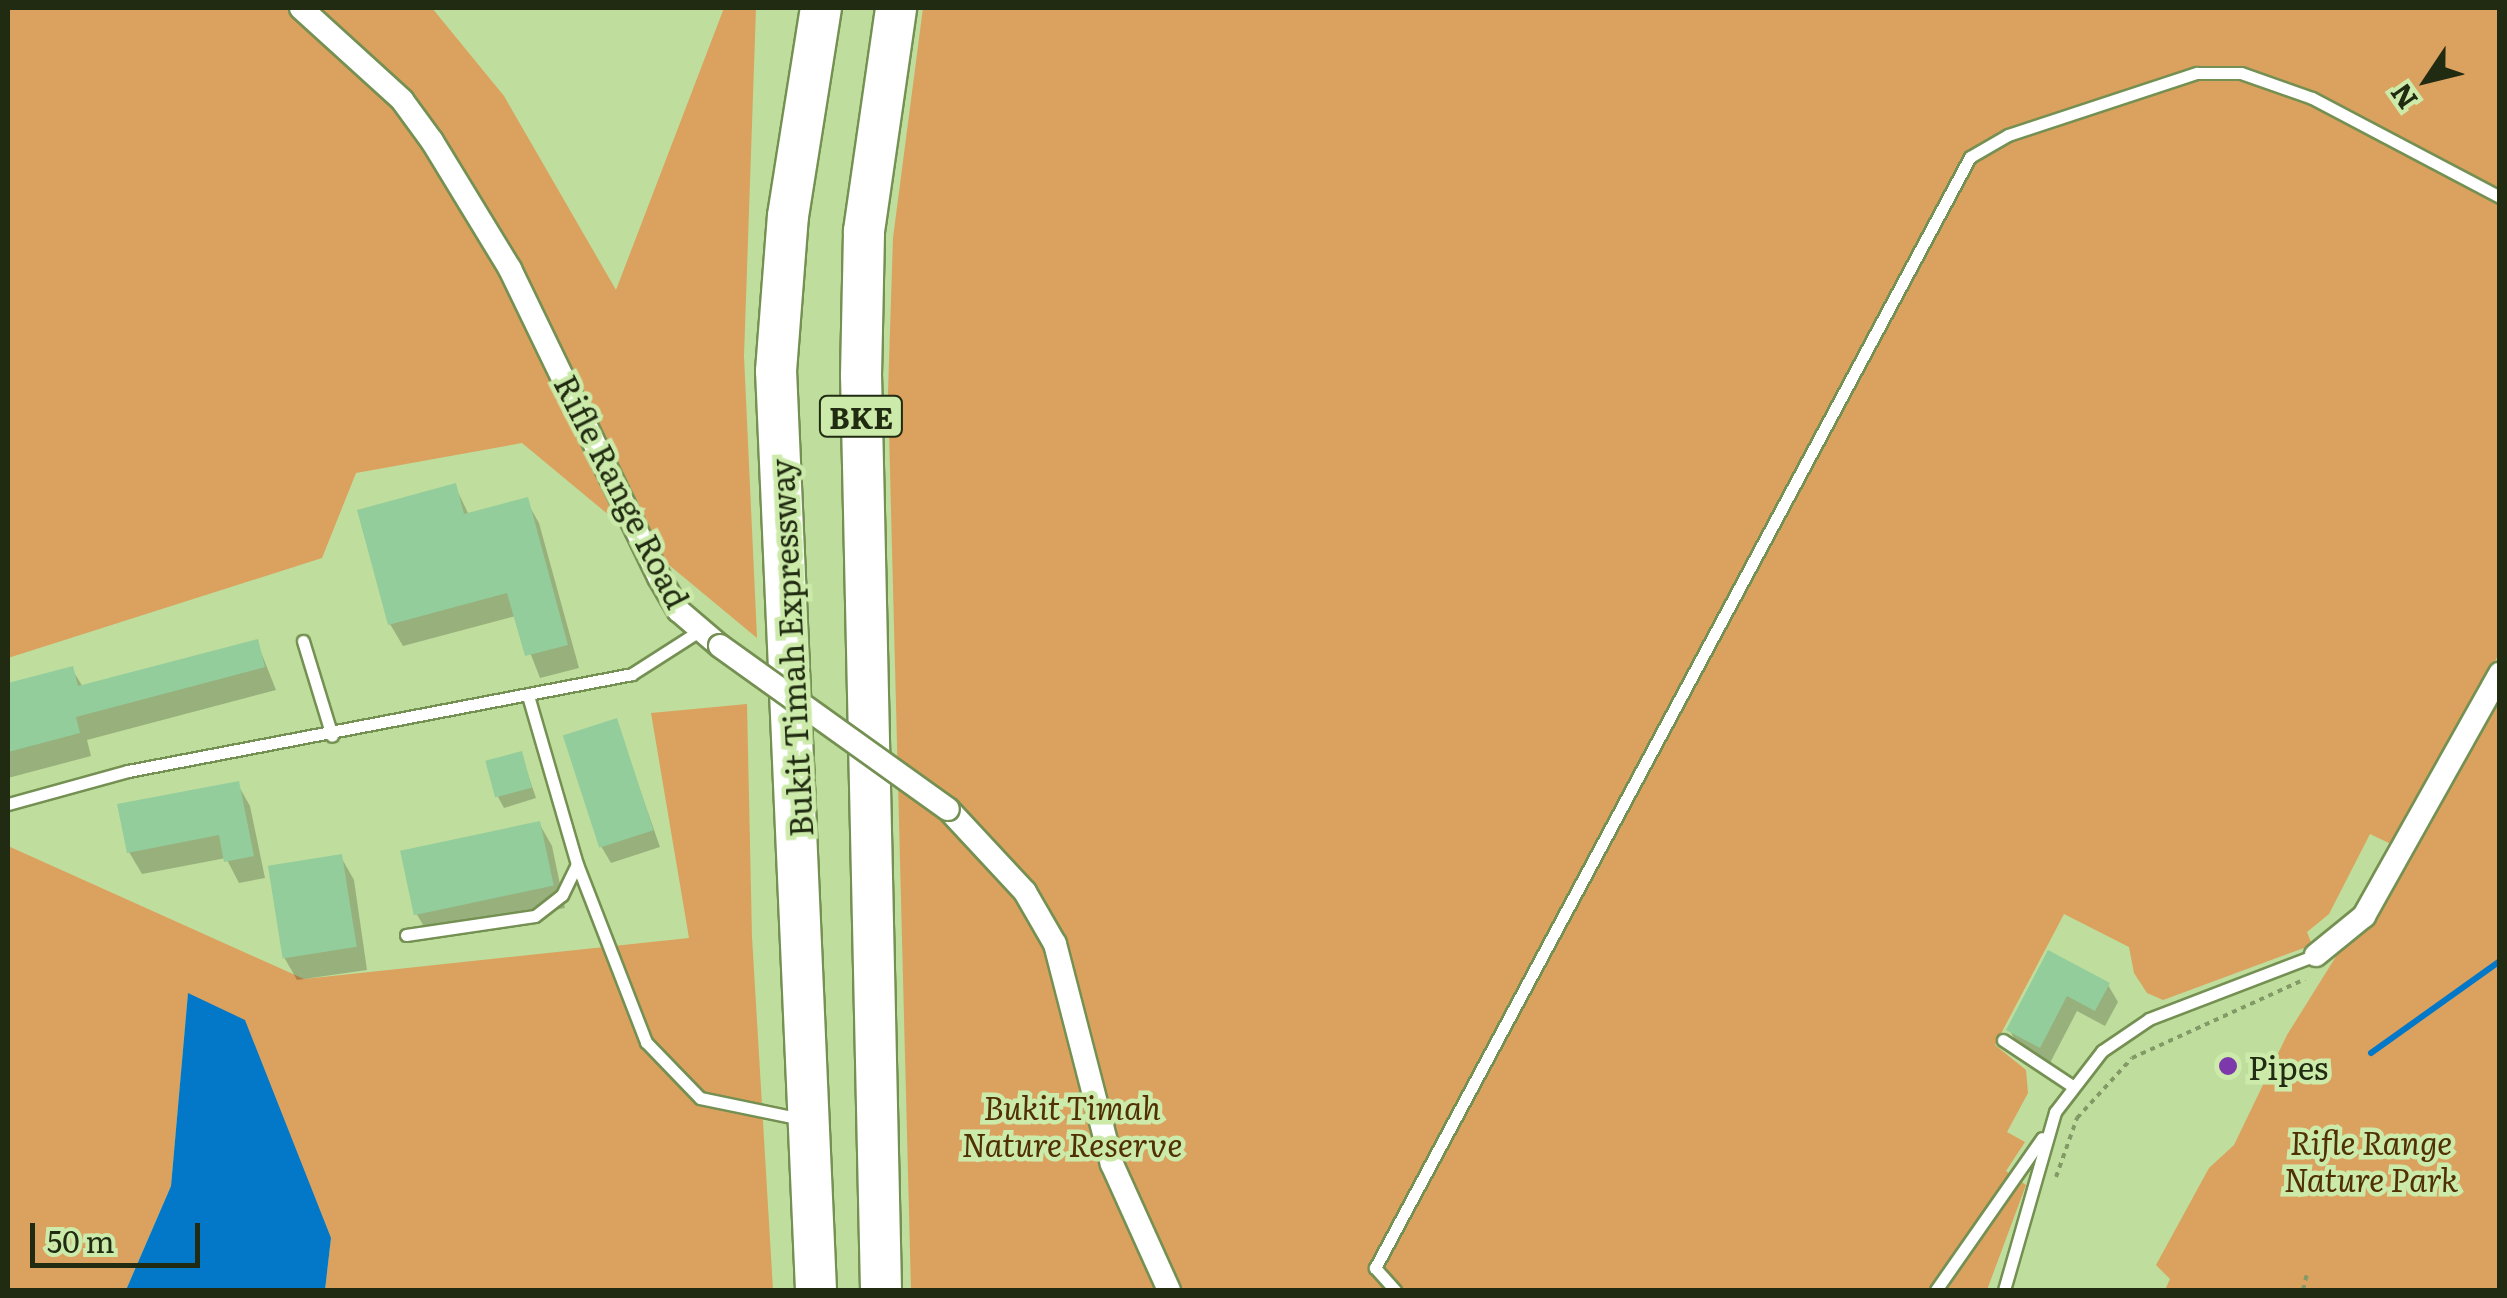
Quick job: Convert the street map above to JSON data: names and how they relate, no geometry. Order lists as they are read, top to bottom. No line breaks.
{"streets":{"highway":["BKE","Bukit Timah Expressway"],"street":["Rifle Range Road"]},"parks":["Bukit Timah Nature Reserve","Rifle Range Nature Park"],"places":["Pipes"],"scale_bar":"50 m","north":"bottom left"}
